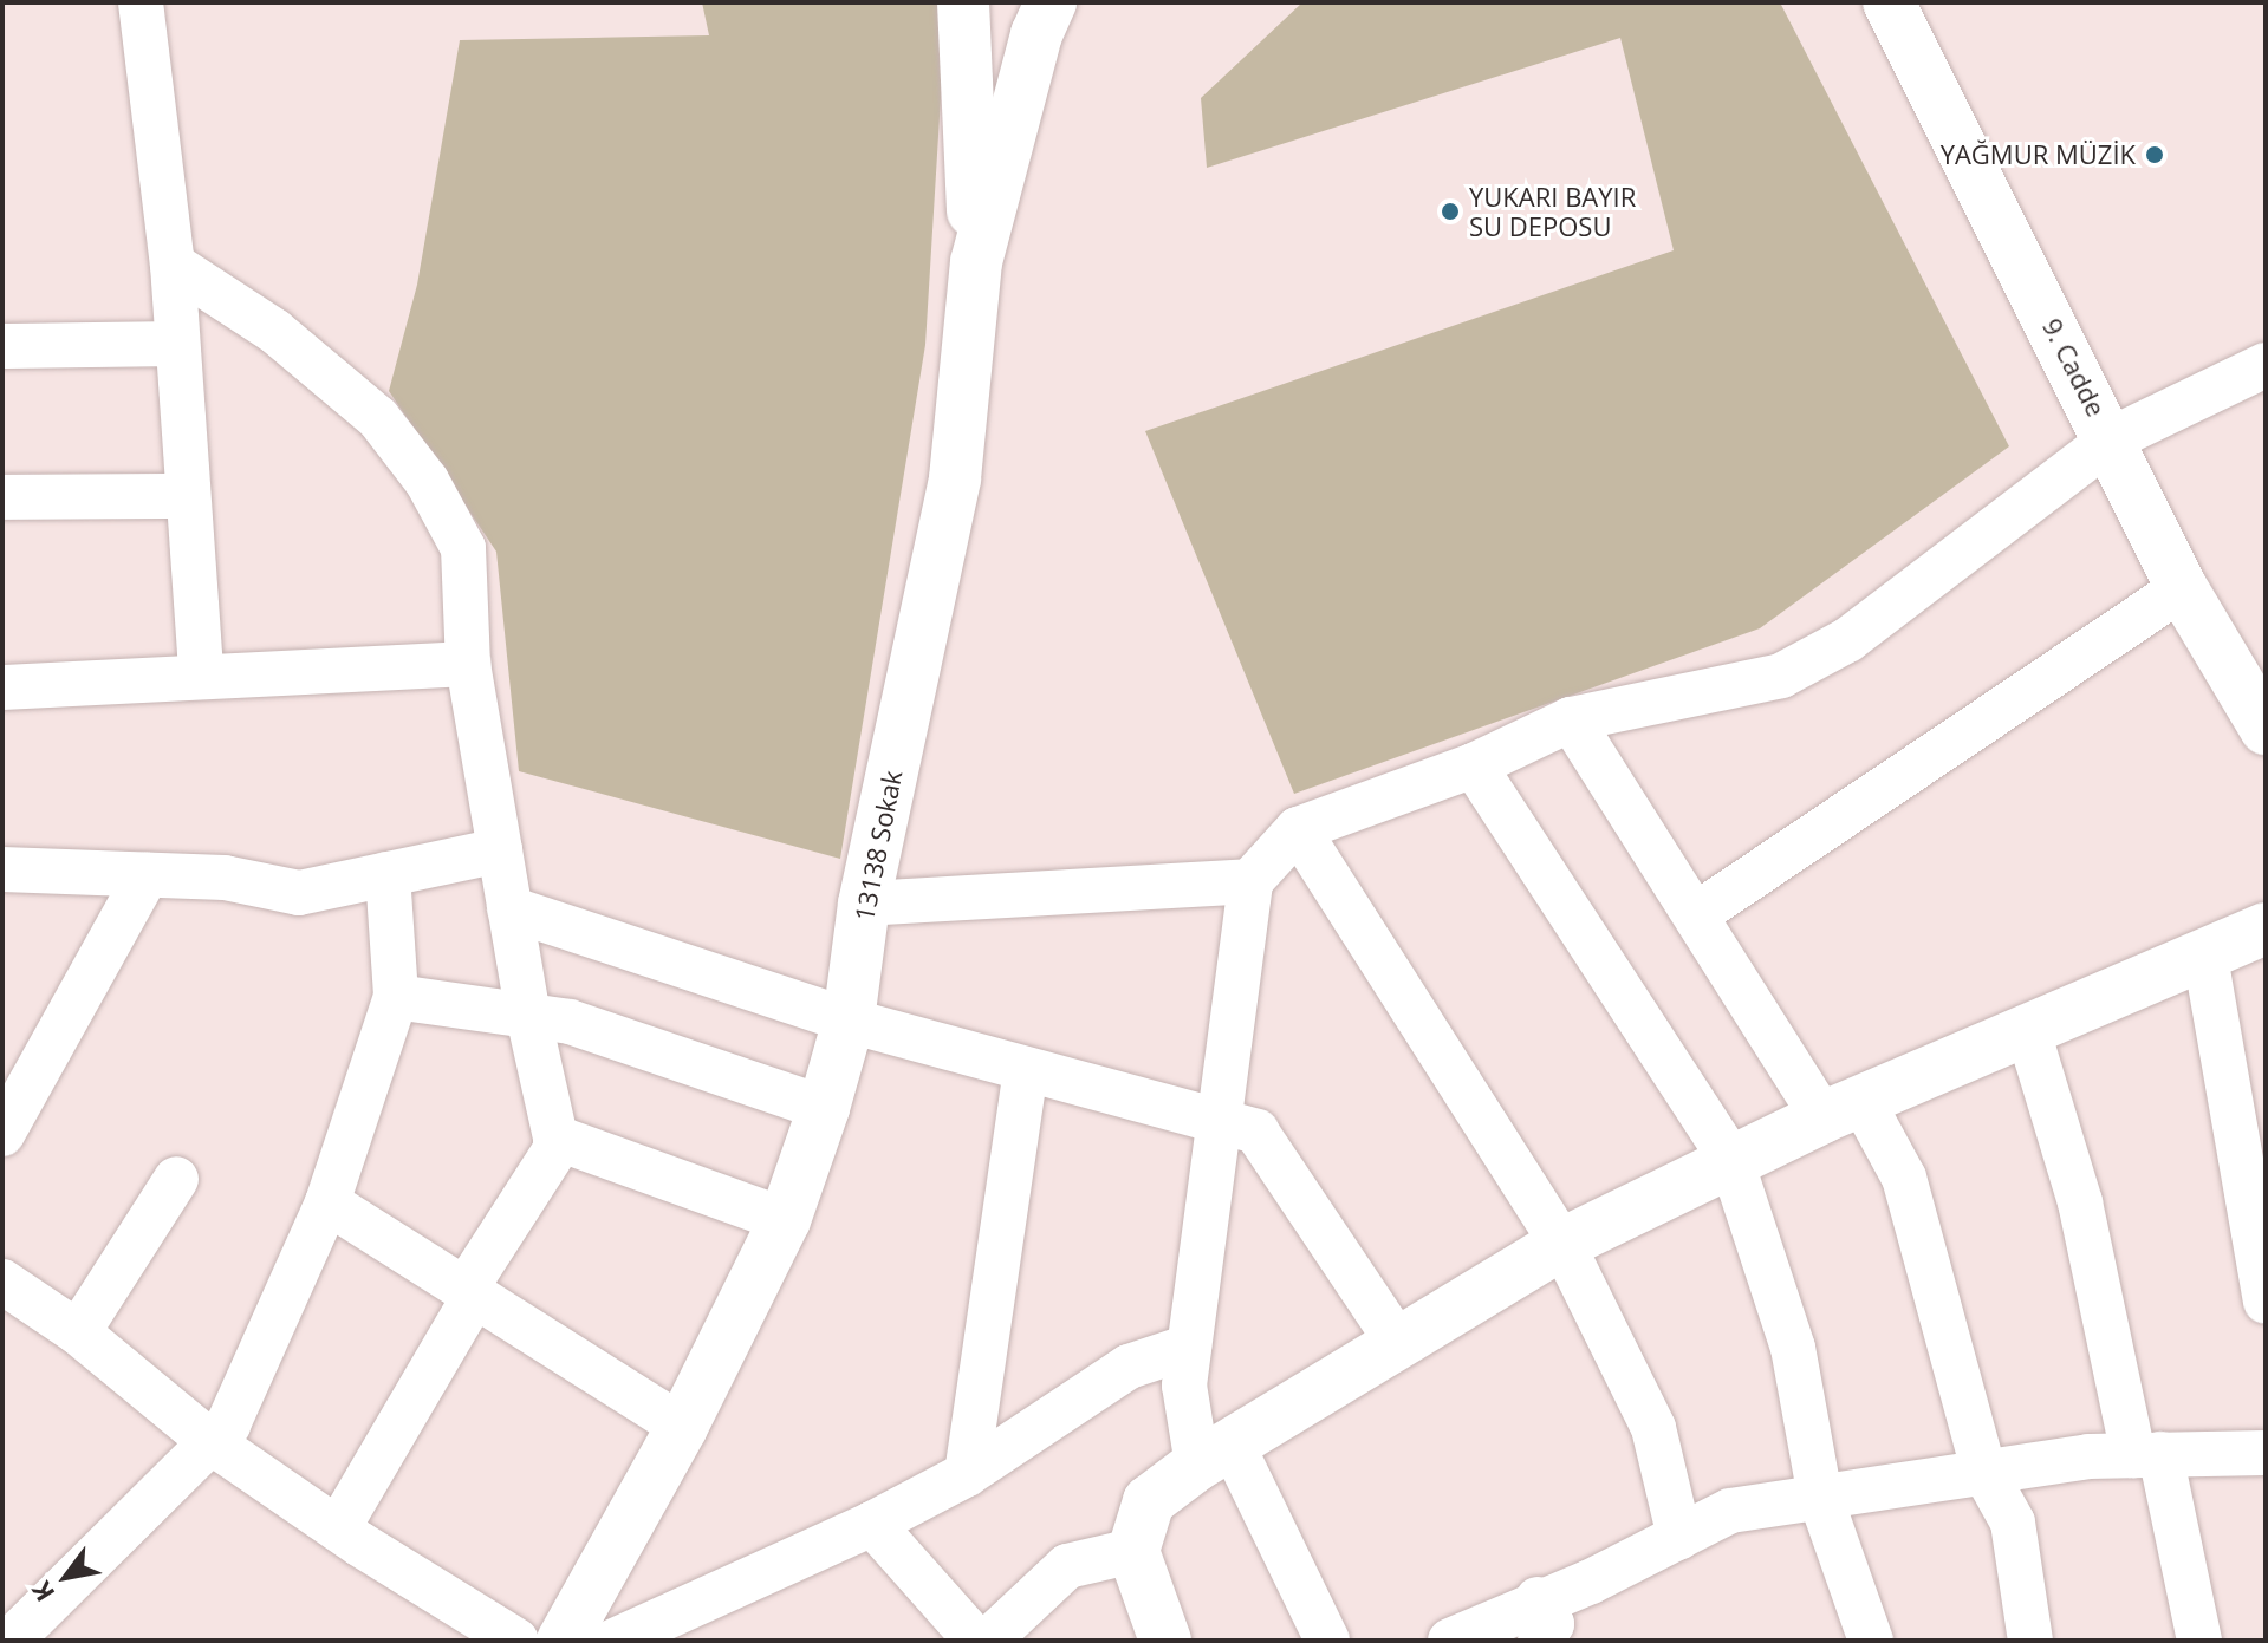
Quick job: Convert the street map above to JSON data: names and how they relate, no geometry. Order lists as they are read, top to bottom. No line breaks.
{"streets":{"street":["9. Cadde","13138 Sokak"]},"places":["YAĞMUR MÜZİK","YUKARI BAYIR SU DEPOSU"],"north":"bottom left"}
